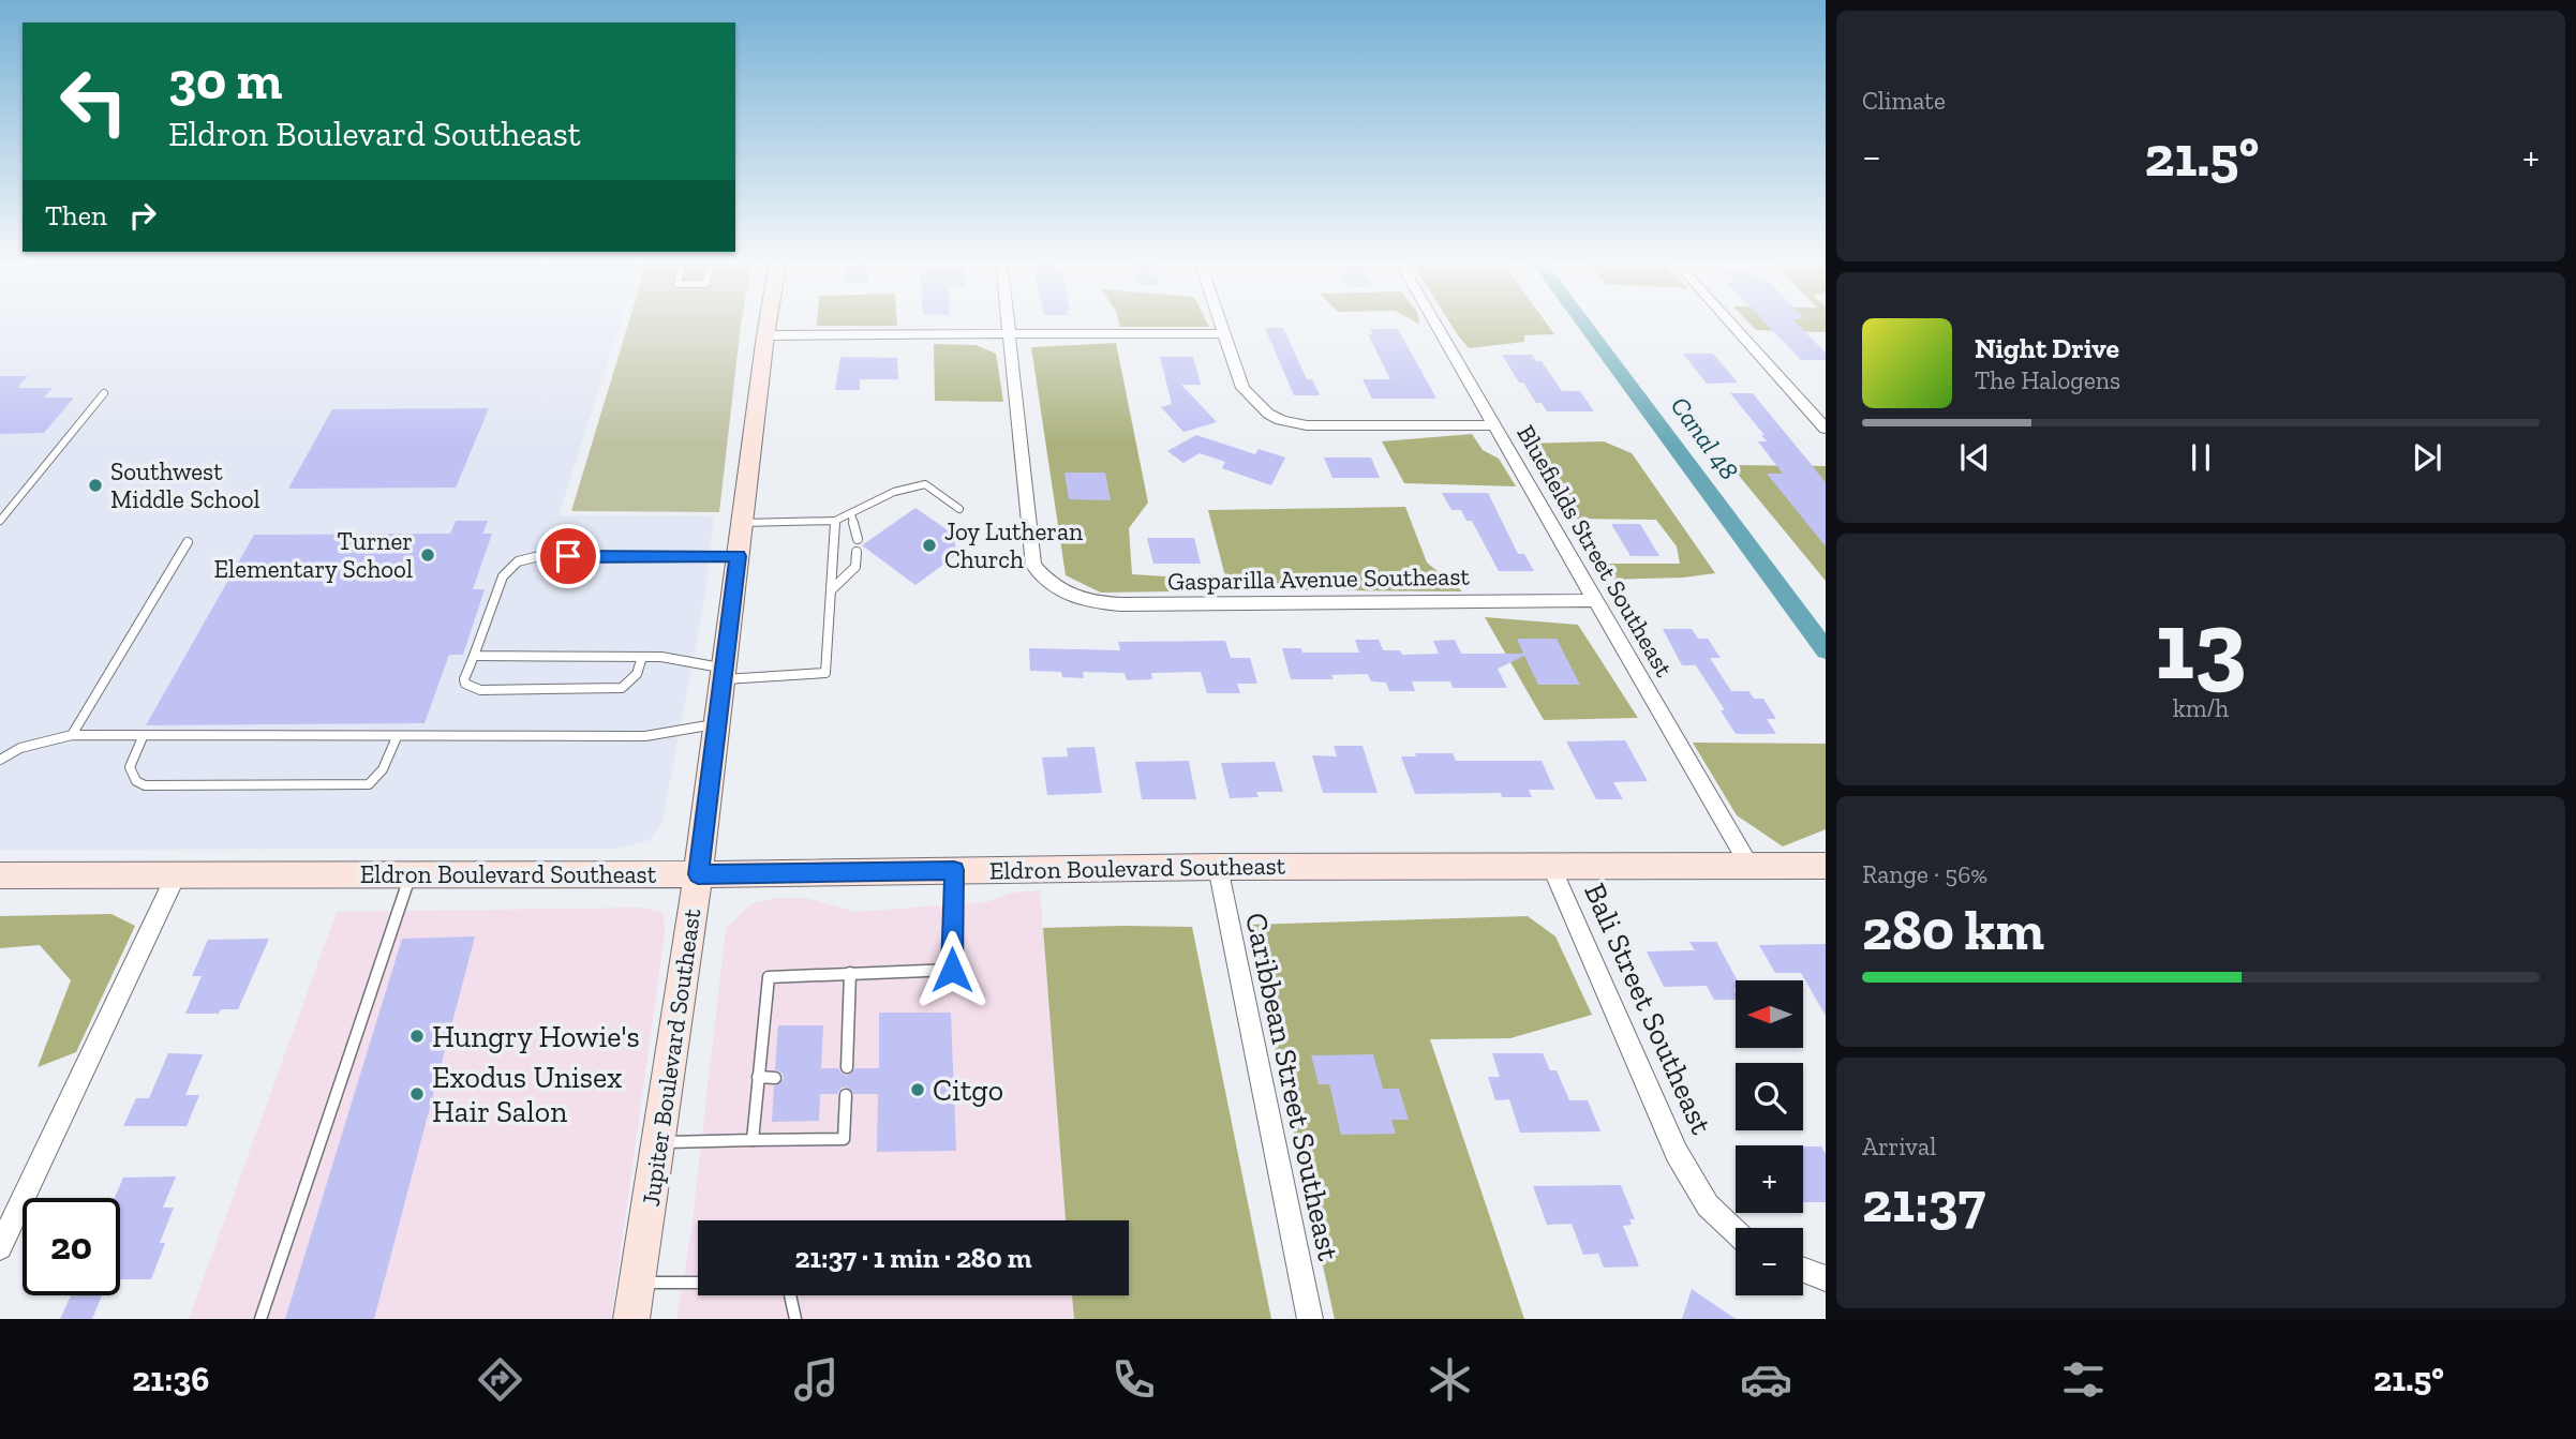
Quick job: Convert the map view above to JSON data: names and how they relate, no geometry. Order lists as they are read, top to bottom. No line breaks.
{"streets":{"street":["Bluefields Street Southeast","Gasparilla Avenue Southeast","Eldron Boulevard Southeast","Bali Street Southeast","Jupiter Boulevard Southeast","Caribbean Street Southeast"]},"crossings":[["Bluefields Street Southeast","Gasparilla Avenue Southeast"],["Bluefields Street Southeast","Eldron Boulevard Southeast"],["Eldron Boulevard Southeast","Bali Street Southeast"],["Eldron Boulevard Southeast","Jupiter Boulevard Southeast"],["Eldron Boulevard Southeast","Caribbean Street Southeast"]],"water":["Canal 48"],"places":["Southwest Middle School","Joy Lutheran Church","Turner Elementary School","Hungry Howie's","Citgo","Exodus Unisex Hair Salon"],"north":"left","page":{"tile":["Climate",["13","km/h"],["Range · 56%","280 km"],["Arrival","21:37"]],"turn":["30 m","Eldron Boulevard Southeast"],"heat":["−","21.5°","+"],"then":"Then","song":["Night Drive","The Halogens"],"map_buttons":["+","−"],"limit":"20","trip":"21:37 · 1 min · 280 m","tabs":["21:36","21.5°"]}}
